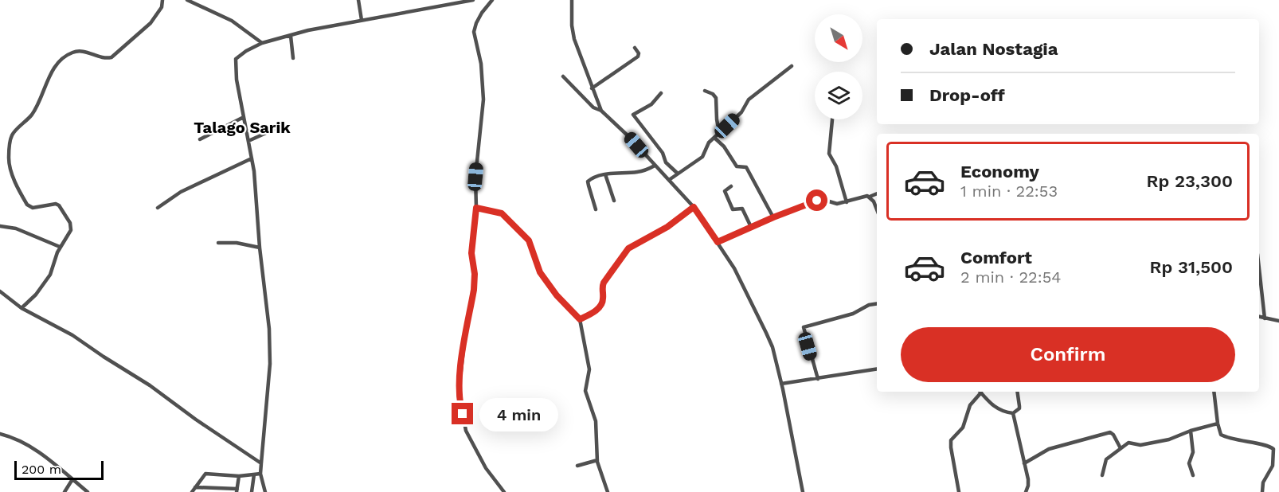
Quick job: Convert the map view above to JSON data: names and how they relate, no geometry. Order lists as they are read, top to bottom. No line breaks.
{"districts":["Talago Sarik"],"scale_bar":"200 m","north":"bottom right","page":{"banner":["Jalan Nostagia","Drop-off"],"list":[{"name":"Economy","note":"1 min · 22:53","value":"Rp 23,300"},{"name":"Comfort","note":"2 min · 22:54","value":"Rp 31,500"}],"buttons":"Confirm","bubble":"4 min","scale":"200 m"}}
